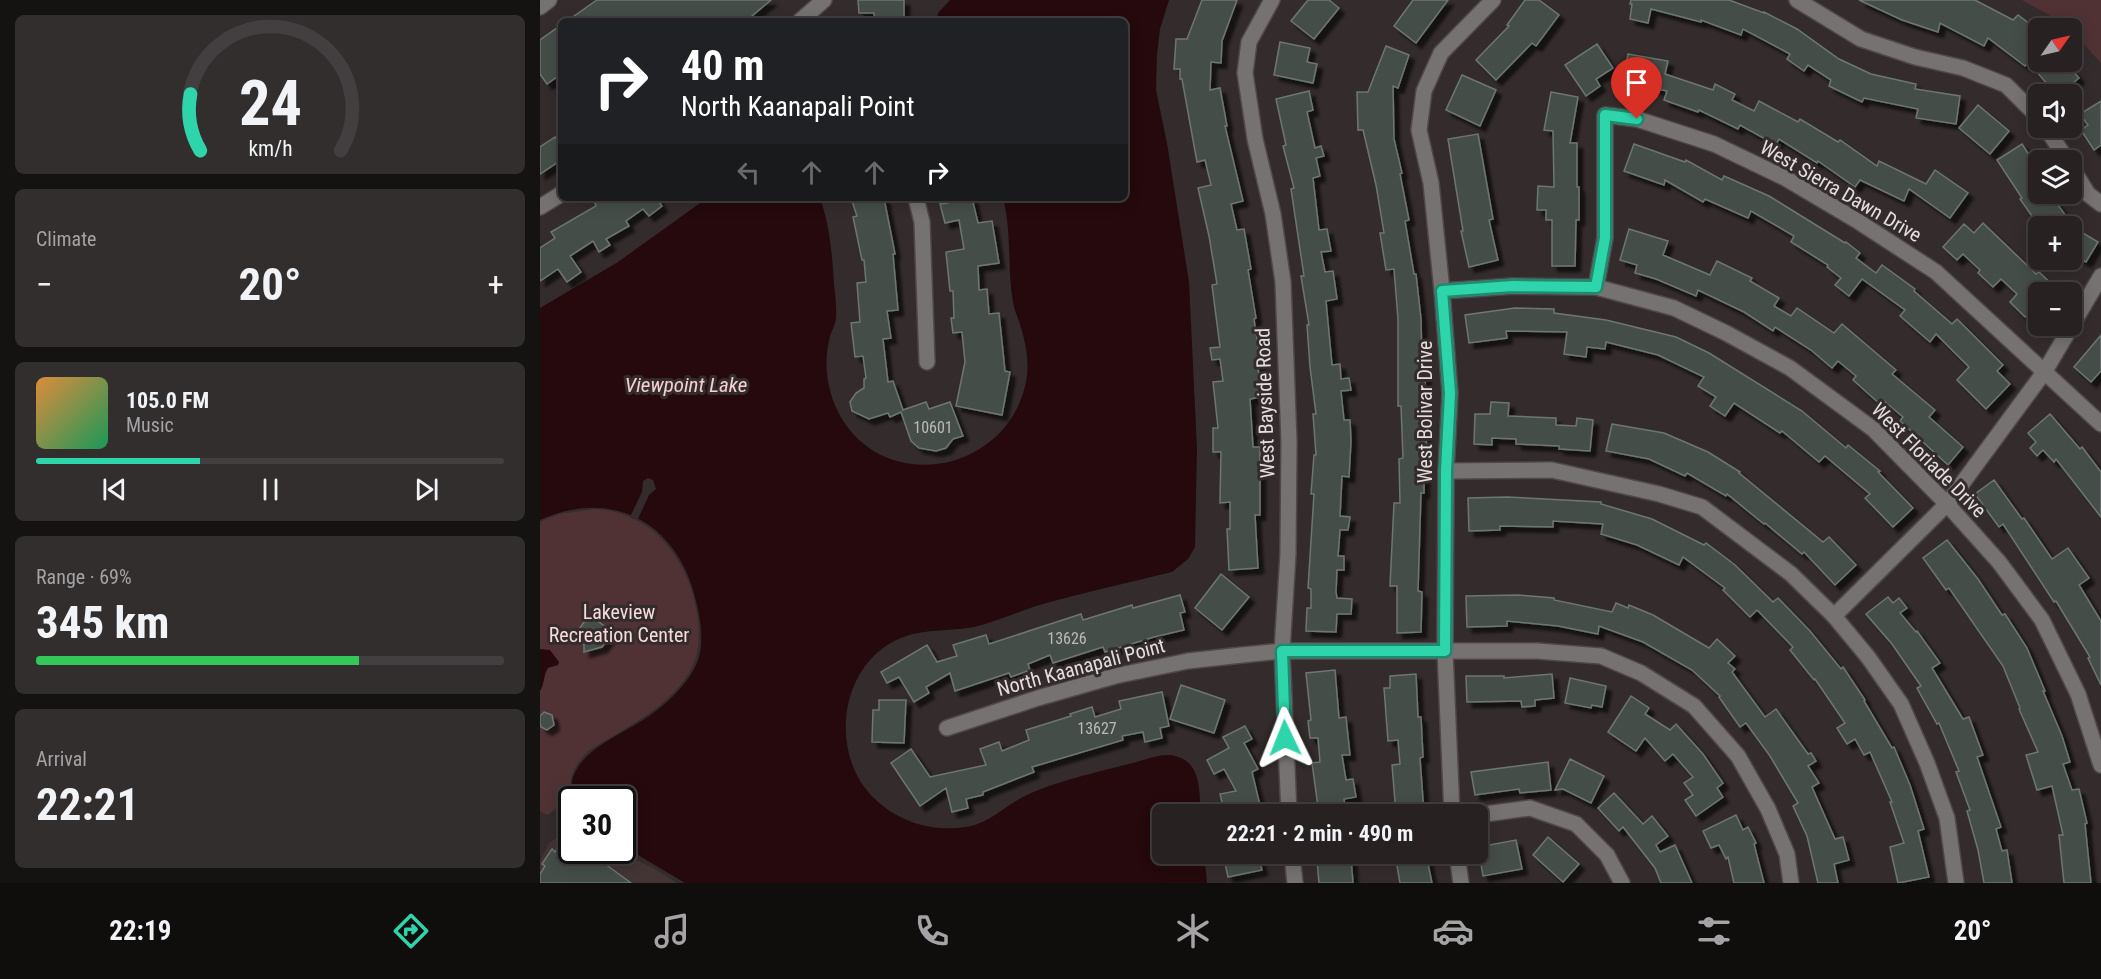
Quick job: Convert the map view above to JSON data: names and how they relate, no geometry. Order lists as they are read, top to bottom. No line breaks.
{"streets":{"street":["West Sierra Dawn Drive","West Bayside Road","West Bolivar Drive","West Floriade Drive","North Kaanapali Point"]},"crossings":[["West Sierra Dawn Drive","West Floriade Drive"],["West Bayside Road","North Kaanapali Point"],["West Bolivar Drive","West Floriade Drive"],["West Bolivar Drive","North Kaanapali Point"]],"water":["Viewpoint Lake"],"parks":["Lakeview Recreation Center"],"house_numbers":["10601","13626","13627"],"north":"top right","page":{"map_buttons":["+","−"],"turn":["40 m","North Kaanapali Point"],"tile":["Climate",["Range · 69%","345 km"],["Arrival","22:21"]],"heat":["−","20°","+"],"song":["105.0 FM","Music"],"limit":"30","trip":"22:21 · 2 min · 490 m","tabs":["22:19","20°"],"gauge":["24","km/h"]}}
